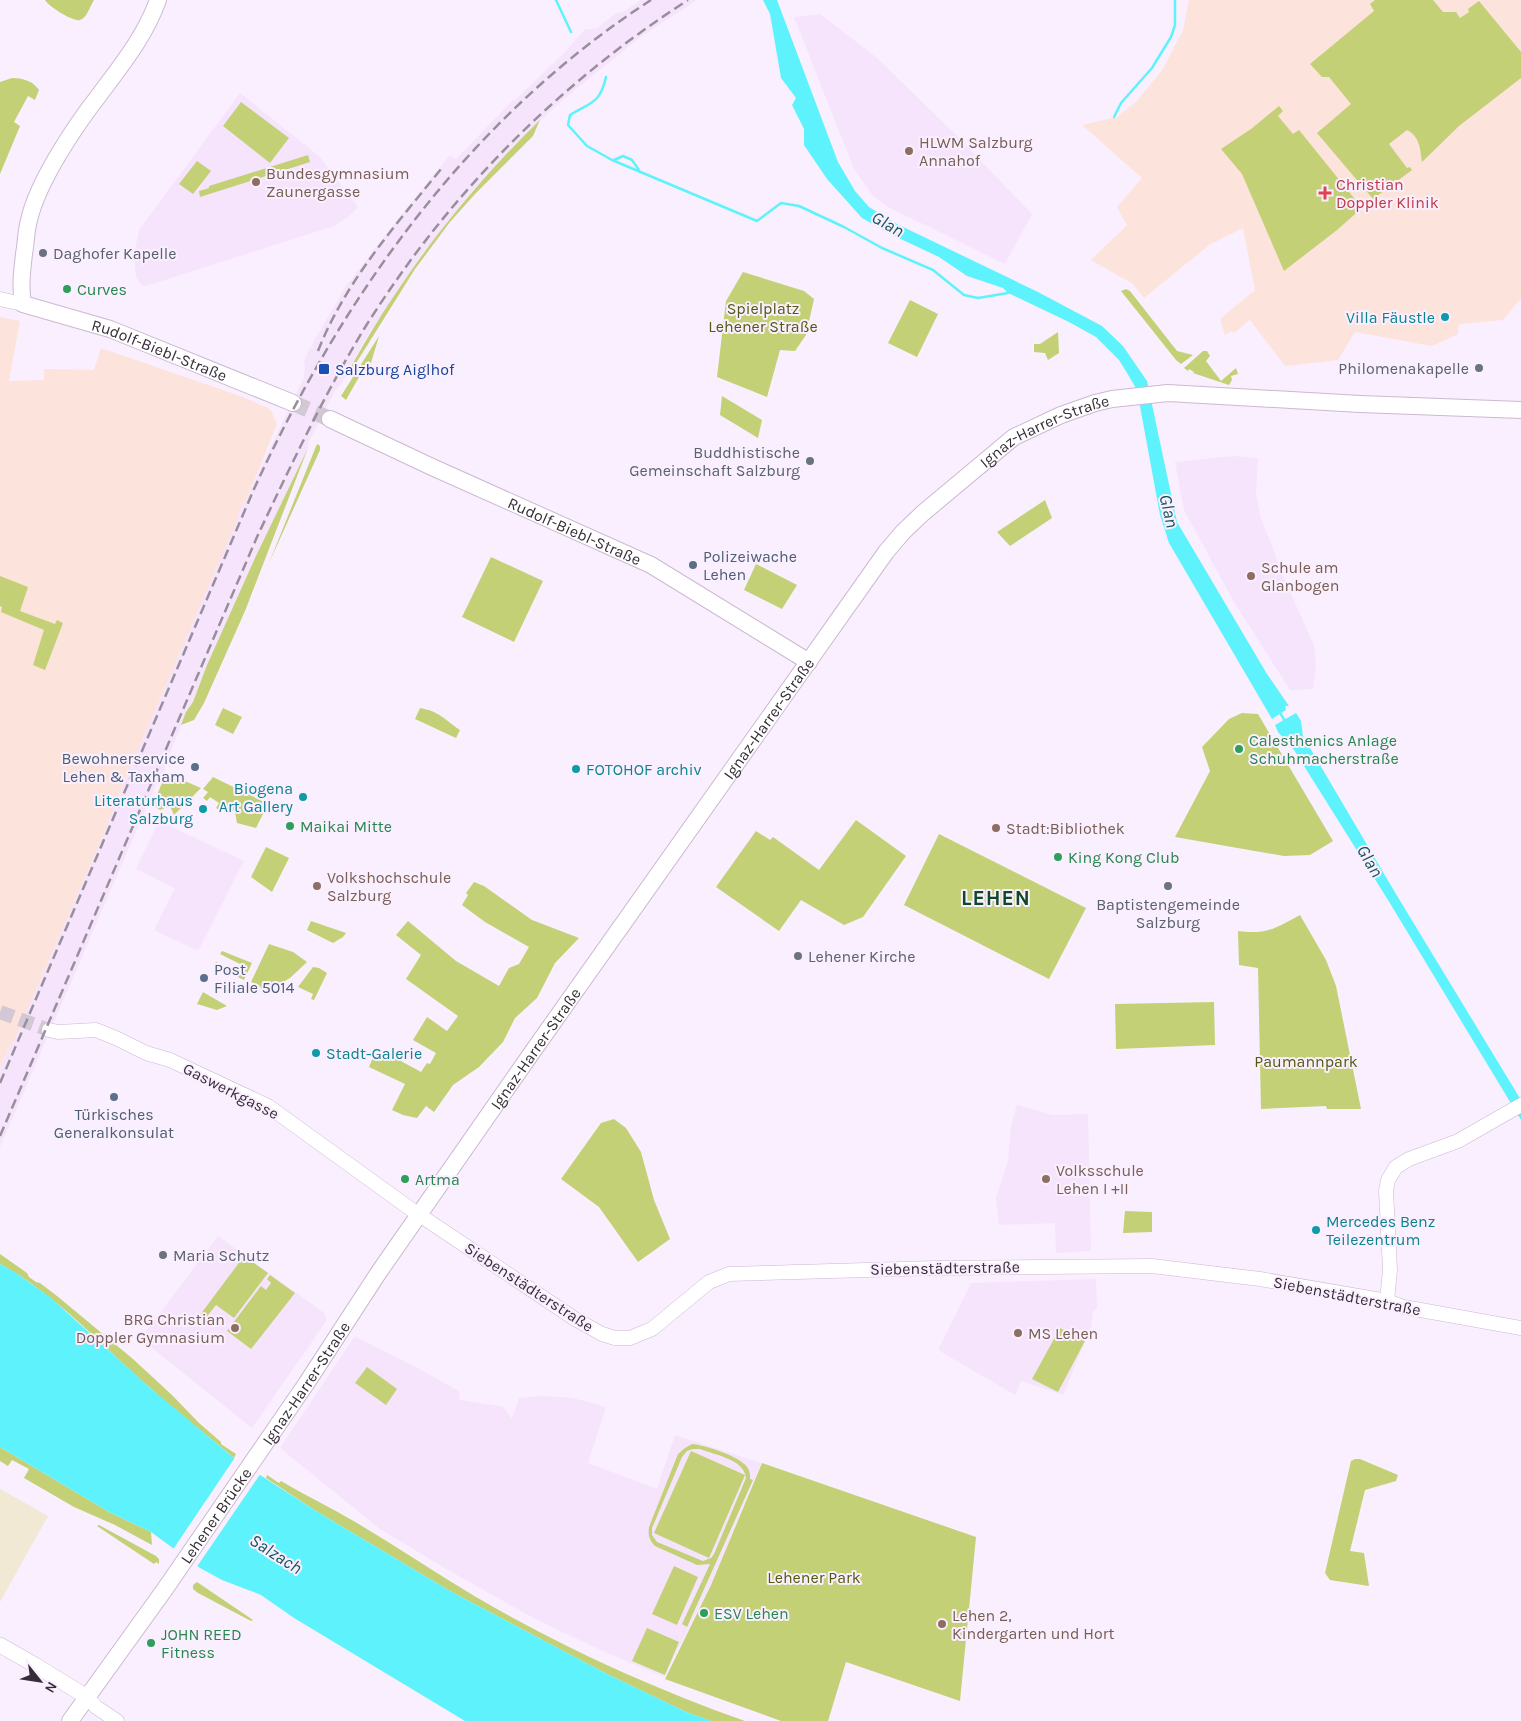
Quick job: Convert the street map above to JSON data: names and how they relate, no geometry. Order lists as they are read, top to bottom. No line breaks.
{"streets":{"main road":["Rudolf-Biebl-Straße","Ignaz-Harrer-Straße","Lehener Brücke"],"street":["Gaswerkgasse","Siebenstädterstraße"]},"crossings":[["Rudolf-Biebl-Straße","Ignaz-Harrer-Straße"],["Ignaz-Harrer-Straße","Gaswerkgasse"],["Ignaz-Harrer-Straße","Siebenstädterstraße"],["Ignaz-Harrer-Straße","Lehener Brücke"],["Gaswerkgasse","Siebenstädterstraße"]],"districts":["LEHEN"],"water":["Glan","Salzach"],"parks":["Spielplatz Lehener Straße","Paumannpark","Lehener Park"],"places":{"other":["HLWM Salzburg Annahof","Bundesgymnasium Zaunergasse","Daghofer Kapelle","Curves","Villa Fäustle","Philomenakapelle","Buddhistische Gemeinschaft Salzburg","Polizeiwache Lehen","Schule am Glanbogen","Calesthenics Anlage Schuhmacherstraße","Bewohnerservice Lehen & Taxham","FOTOHOF archiv","Biogena Art Gallery","Literaturhaus Salzburg","Maikai Mitte","Stadt:Bibliothek","King Kong Club","Volkshochschule Salzburg","Baptistengemeinde Salzburg","Lehener Kirche","Post Filiale 5014","Stadt-Galerie","Türkisches Generalkonsulat","Artma","Volksschule Lehen I +II","Mercedes Benz Teilezentrum","Maria Schutz","BRG Christian Doppler Gymnasium","MS Lehen","ESV Lehen","Lehen 2, Kindergarten und Hort","JOHN REED Fitness"],"health":["Christian Doppler Klinik"],"transit":["Salzburg Aiglhof"]},"north":"bottom right"}
